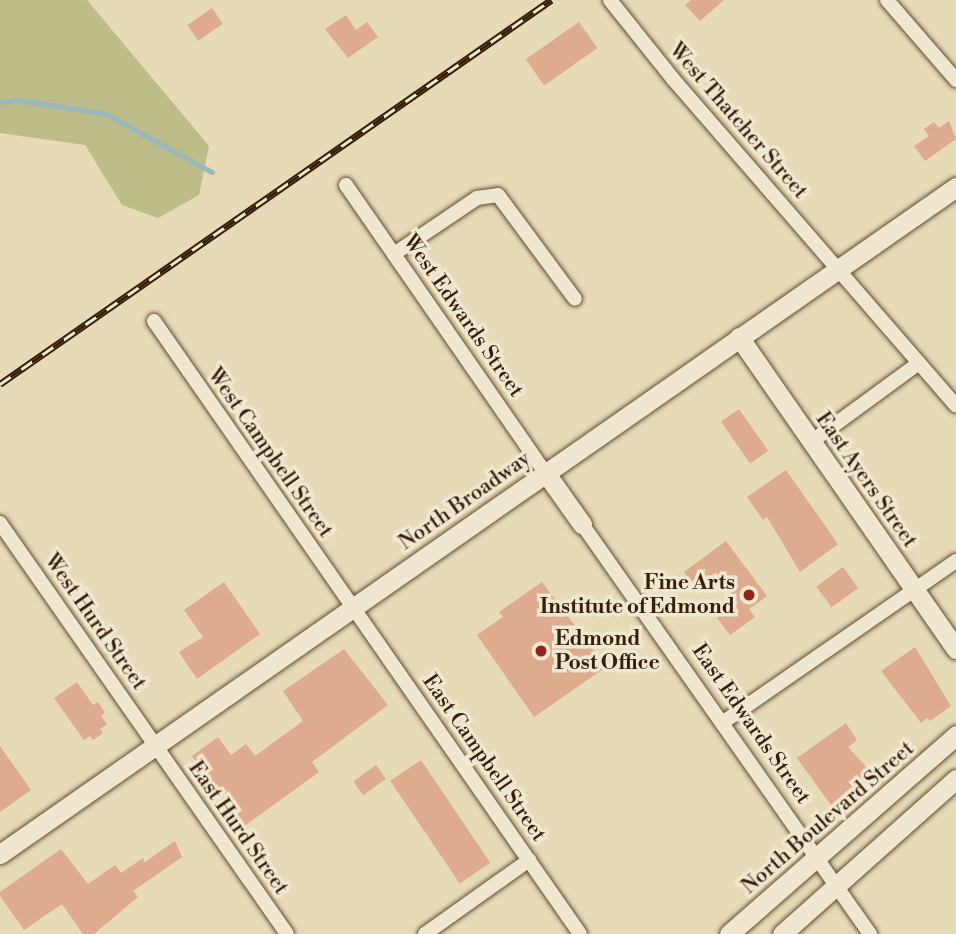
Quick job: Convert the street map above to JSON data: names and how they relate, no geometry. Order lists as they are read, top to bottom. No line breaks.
{"streets":{"main road":["East Ayers Street","North Broadway","East Edwards Street","North Boulevard Street"],"street":["West Thatcher Street","West Edwards Street","West Campbell Street","West Hurd Street","East Campbell Street","East Hurd Street"]},"crossings":[["West Thatcher Street","North Broadway"],["West Edwards Street","North Broadway"],["West Edwards Street","East Edwards Street"],["West Campbell Street","North Broadway"],["West Campbell Street","East Campbell Street"],["East Ayers Street","North Broadway"],["North Broadway","West Hurd Street"],["North Broadway","East Edwards Street"],["North Broadway","East Campbell Street"],["North Broadway","East Hurd Street"],["West Hurd Street","East Hurd Street"],["East Edwards Street","North Boulevard Street"]],"places":["Fine Arts Institute of Edmond","Edmond Post Office"]}
